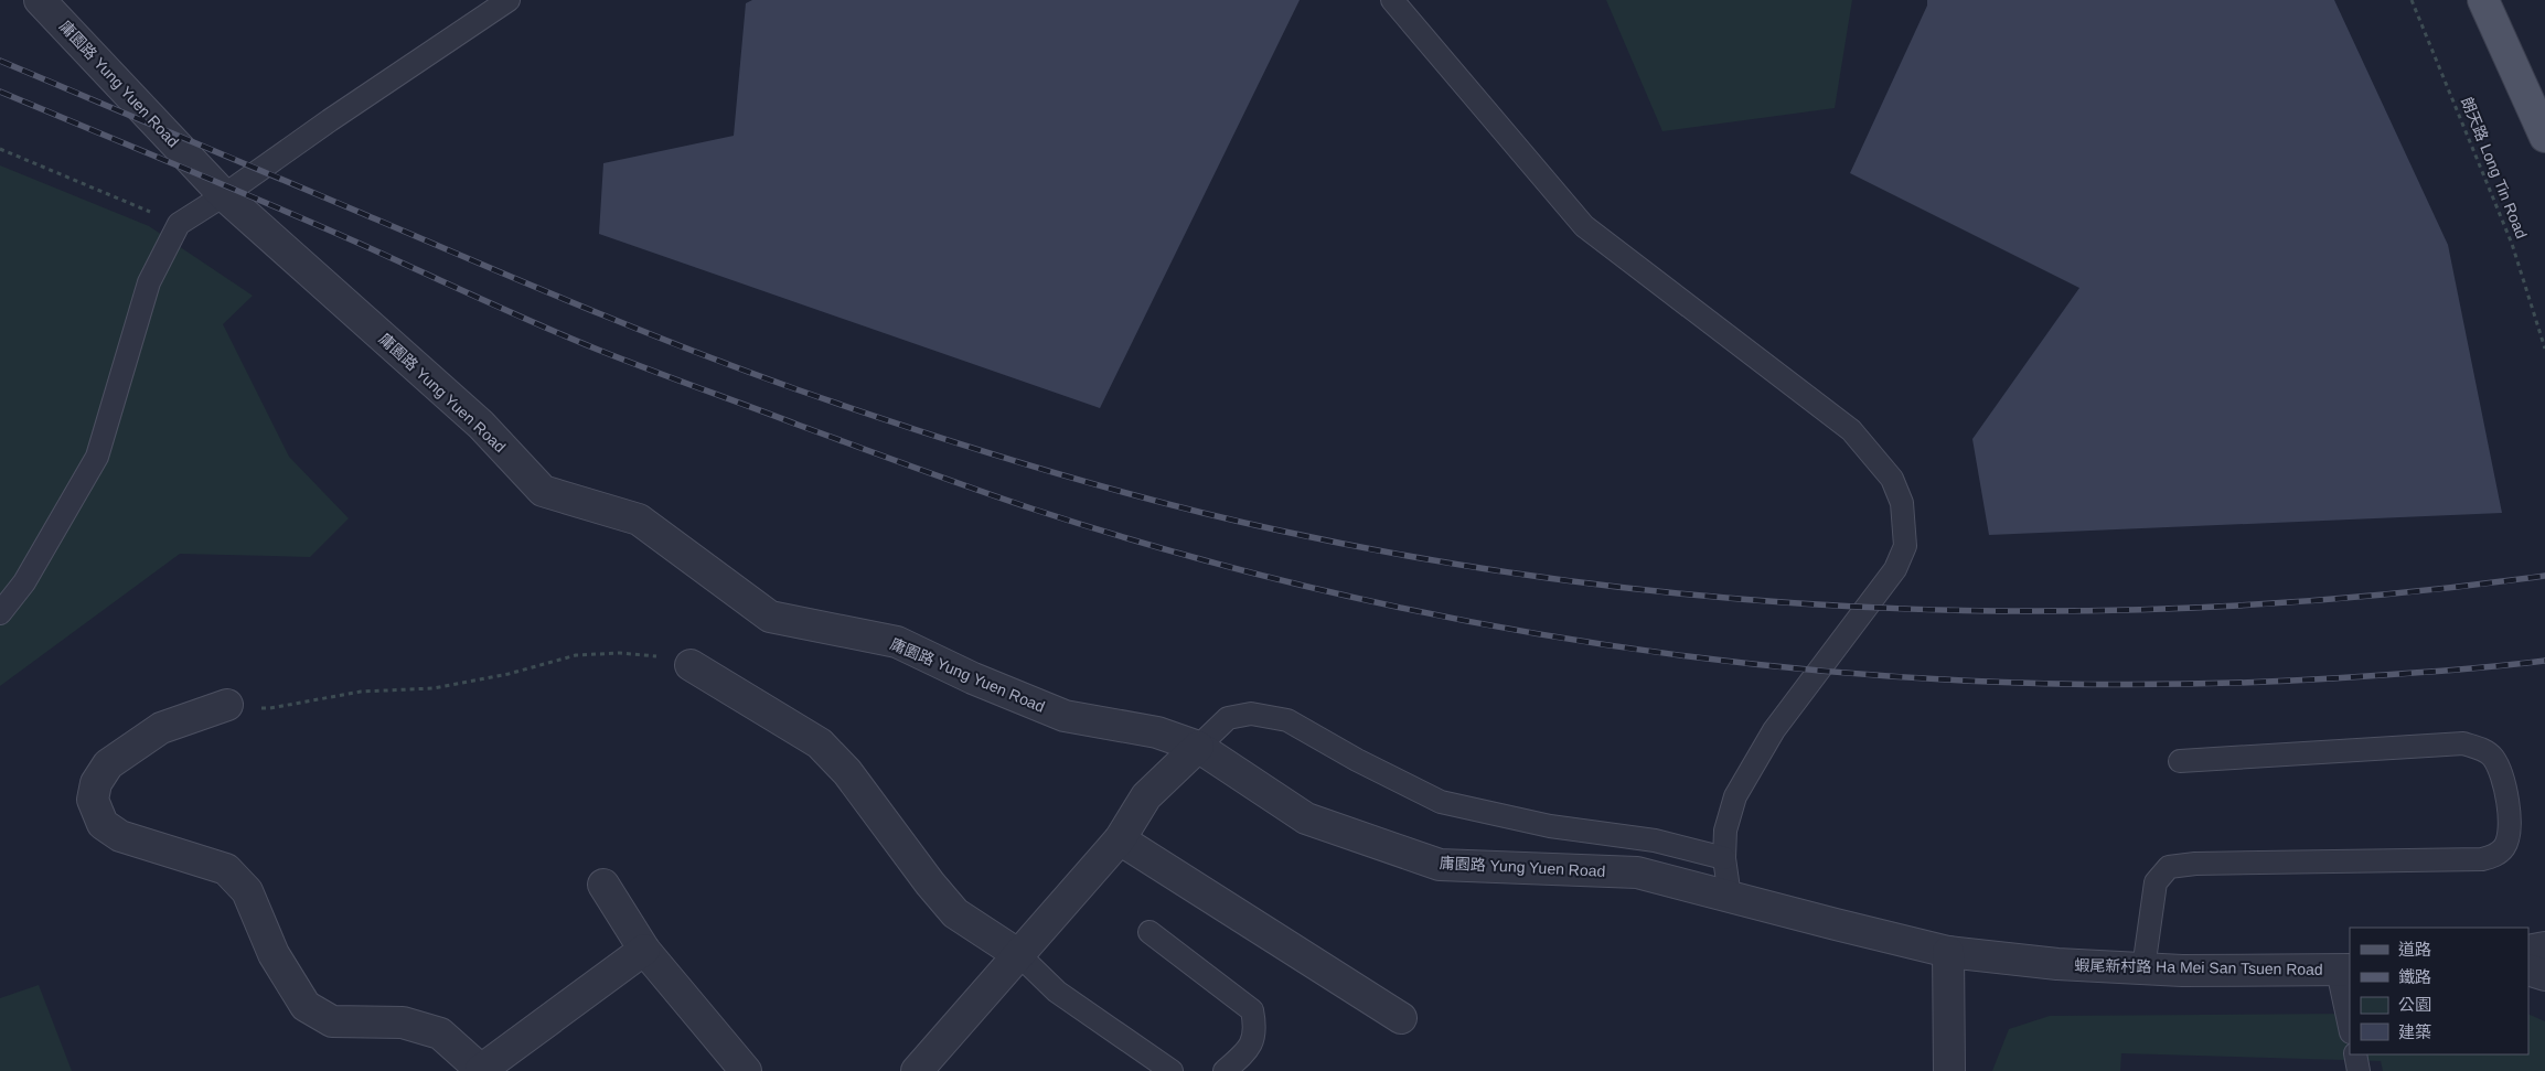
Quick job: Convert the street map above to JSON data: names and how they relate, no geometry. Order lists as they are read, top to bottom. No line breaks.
{"streets":{"street":["庸園路 Yung Yuen Road","蝦尾新村路 Ha Mei San Tsuen Road"],"path":["朗天路 Long Tin Road"]},"crossings":[["庸園路 Yung Yuen Road","蝦尾新村路 Ha Mei San Tsuen Road"]],"legend":["道路","鐵路","公園","建築"]}
